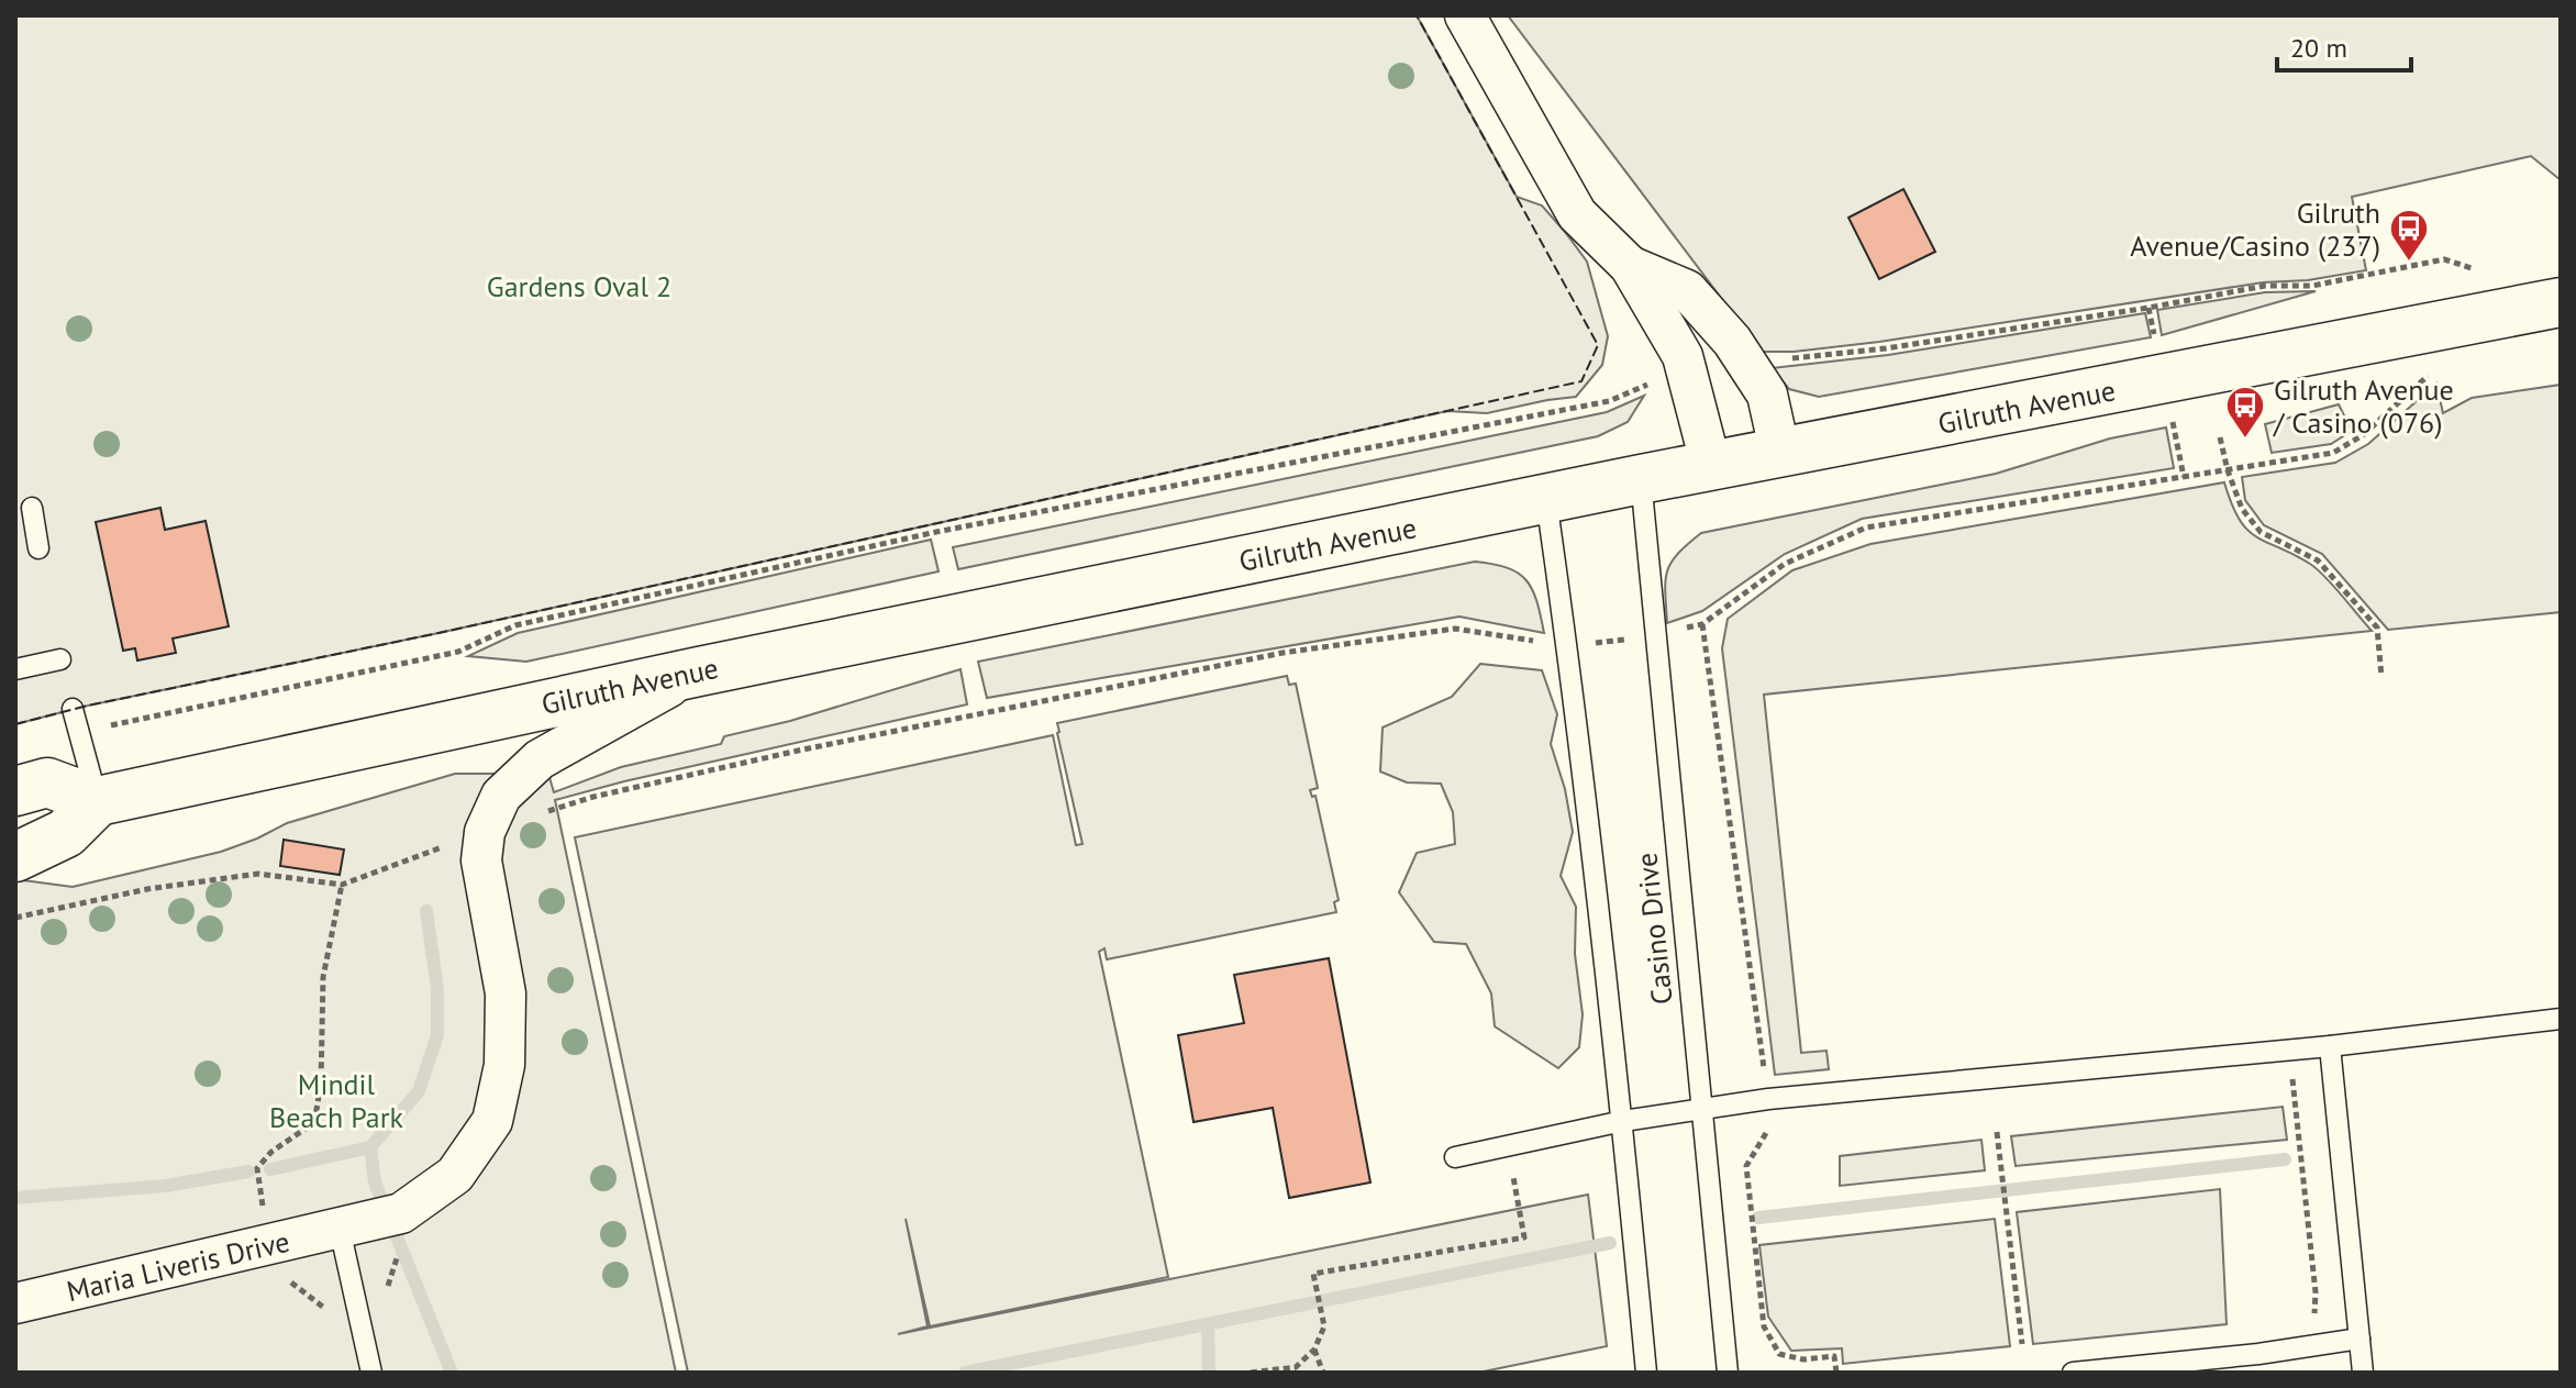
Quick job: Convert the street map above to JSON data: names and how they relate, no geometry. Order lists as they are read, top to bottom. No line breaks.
{"streets":{"street":["Gilruth Avenue","Maria Liveris Drive"],"lane":["Casino Drive"]},"crossings":[["Gilruth Avenue","Casino Drive"]],"parks":["Gardens Oval 2","Mindil Beach Park"],"places":{"bus stop":["Gilruth Avenue/Casino (237)","Gilruth Avenue / Casino (076)"]},"scale_bar":"20 m"}
